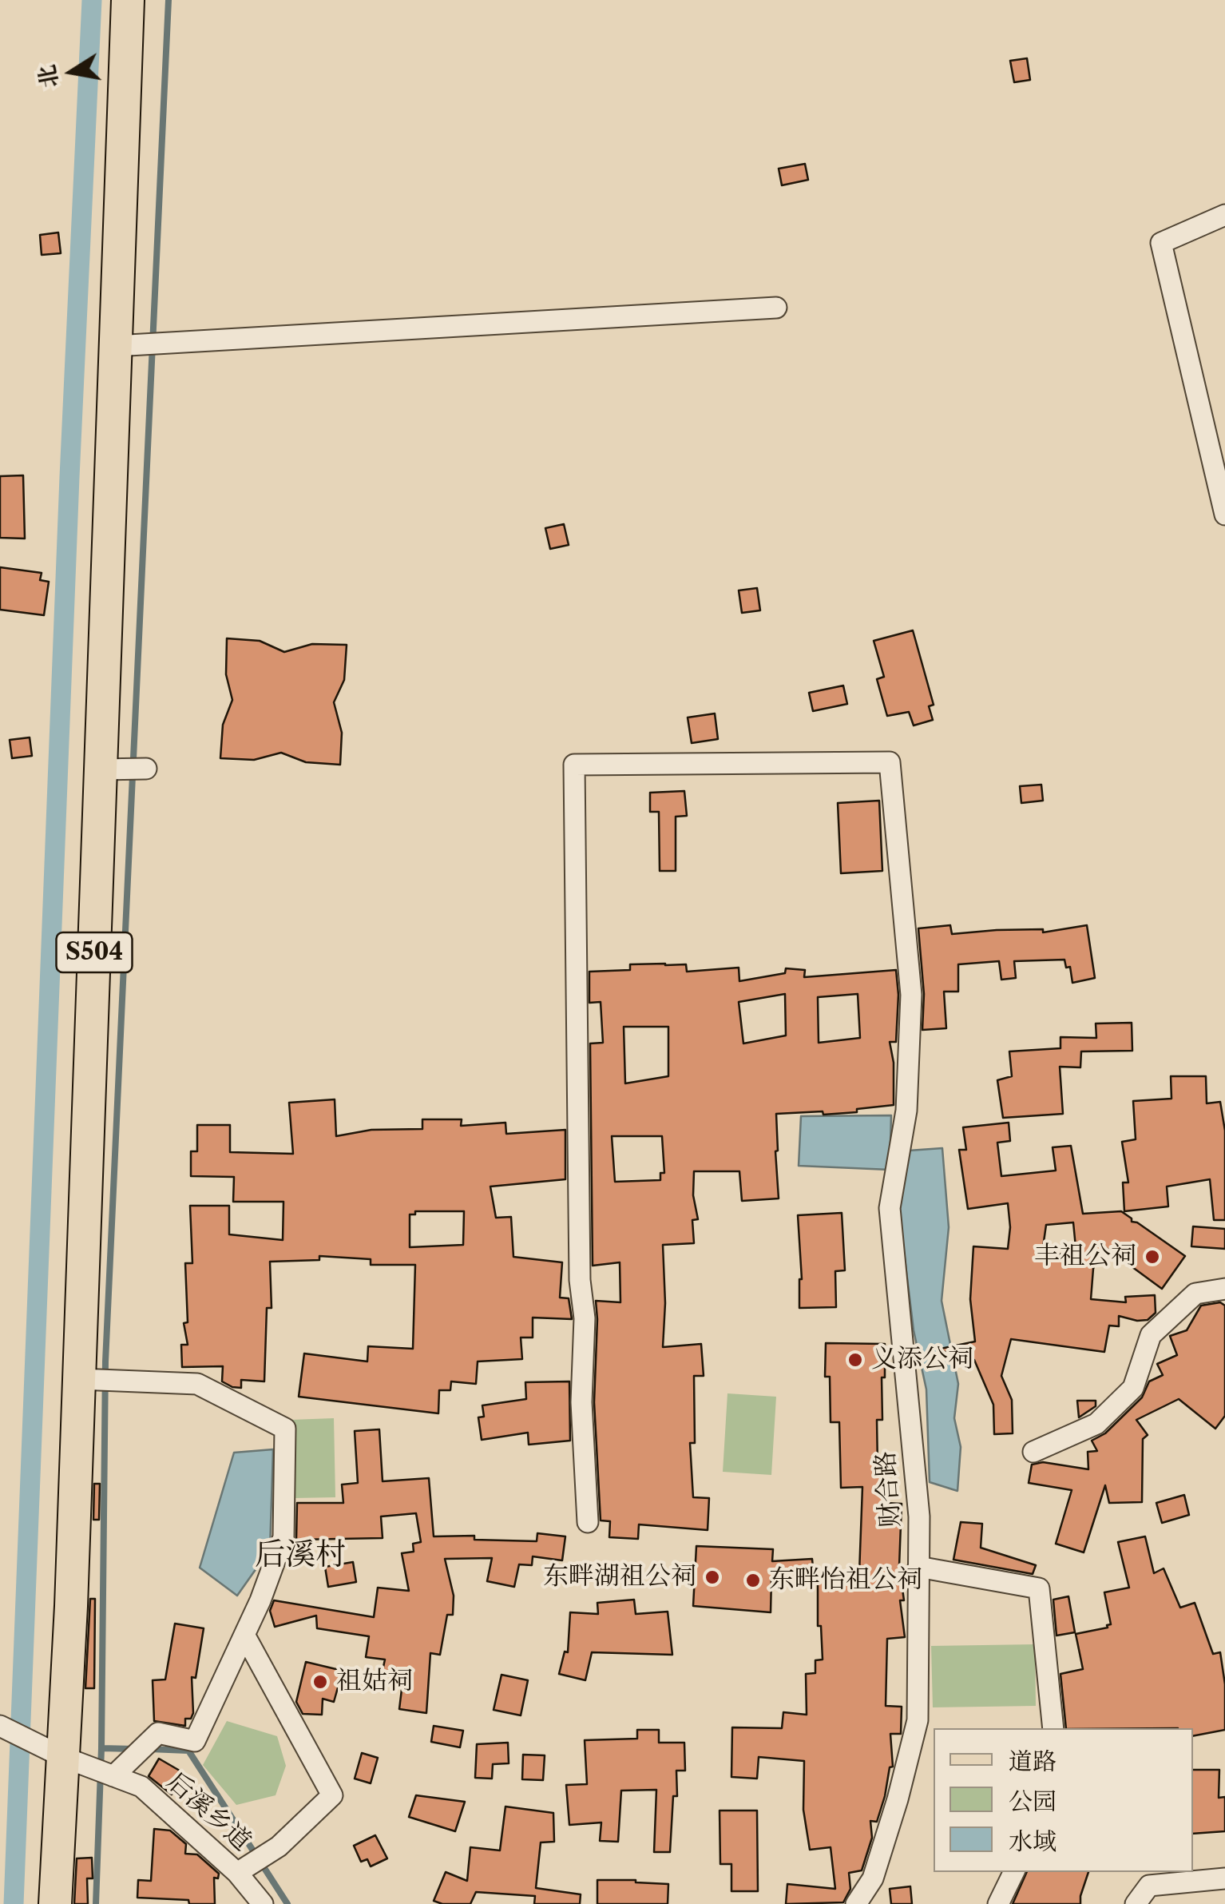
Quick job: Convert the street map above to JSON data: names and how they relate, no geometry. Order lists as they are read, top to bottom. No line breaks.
{"streets":{"main road":["S504"],"street":["财合路","后溪乡道"]},"crossings":[["S504","后溪乡道"]],"districts":["后溪村"],"places":["丰祖公祠","义添公祠","东畔湖祖公祠","东畔怡祖公祠","祖姑祠"],"legend":["道路","公园","水域"],"north":"left"}
